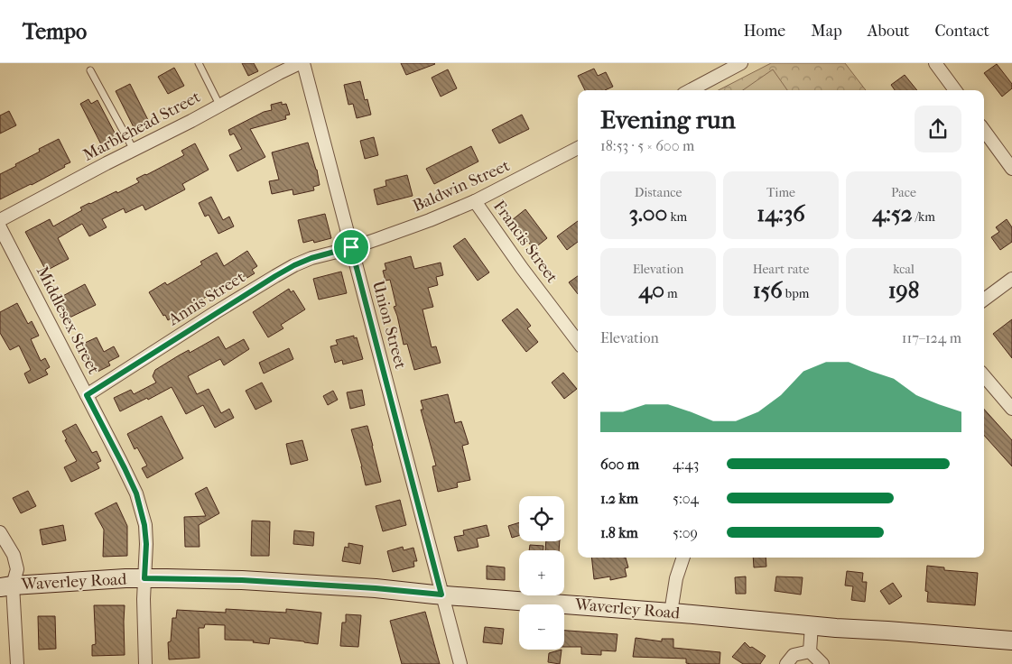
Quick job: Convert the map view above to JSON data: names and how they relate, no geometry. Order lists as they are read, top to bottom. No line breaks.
{"streets":{"street":["Marblehead Street","Baldwin Street","Francis Street","Annis Street","Middlesex Street","Union Street","Waverley Road"]},"crossings":[["Baldwin Street","Francis Street"],["Baldwin Street","Annis Street"],["Baldwin Street","Union Street"],["Annis Street","Middlesex Street"],["Annis Street","Union Street"],["Middlesex Street","Waverley Road"],["Union Street","Waverley Road"]],"page":{"header":"Tempo","nav":["Home","Map","About","Contact"],"heading":["Evening run","18:53 · 5 × 600 m"],"stats":[["Distance","3.00 km"],["Time","14:36"],["Pace","4:52 /km"],["Elevation","40 m"],["Heart rate","156 bpm"],["kcal","198"]],"chart":["Elevation","117–124 m"],"list":[{"name":"600 m","note":"4:43"},{"name":"1.2 km","note":"5:04"},{"name":"1.8 km","note":"5:09"}],"map_buttons":["+","−"]}}
